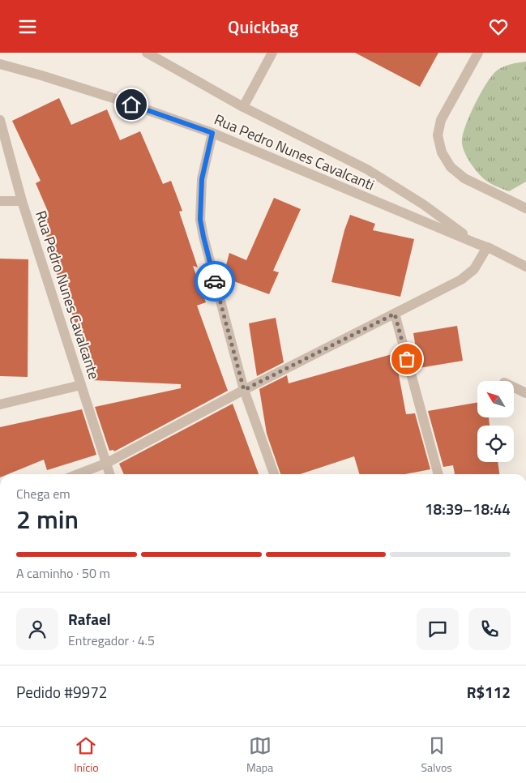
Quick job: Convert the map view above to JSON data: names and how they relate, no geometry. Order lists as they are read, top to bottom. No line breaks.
{"streets":{"street":["Rua Pedro Nunes Cavalcanti","Rua Pedro Nunes Cavalcante"]},"north":"top left","page":{"header":"Quickbag","heading":["2 min","Chega em","18:39–18:44"],"panel":["Rafael","Entregador · 4.5","Pedido #9972","R$112"],"bar":"A caminho · 50 m","tabs":["Início","Mapa","Salvos"]}}
